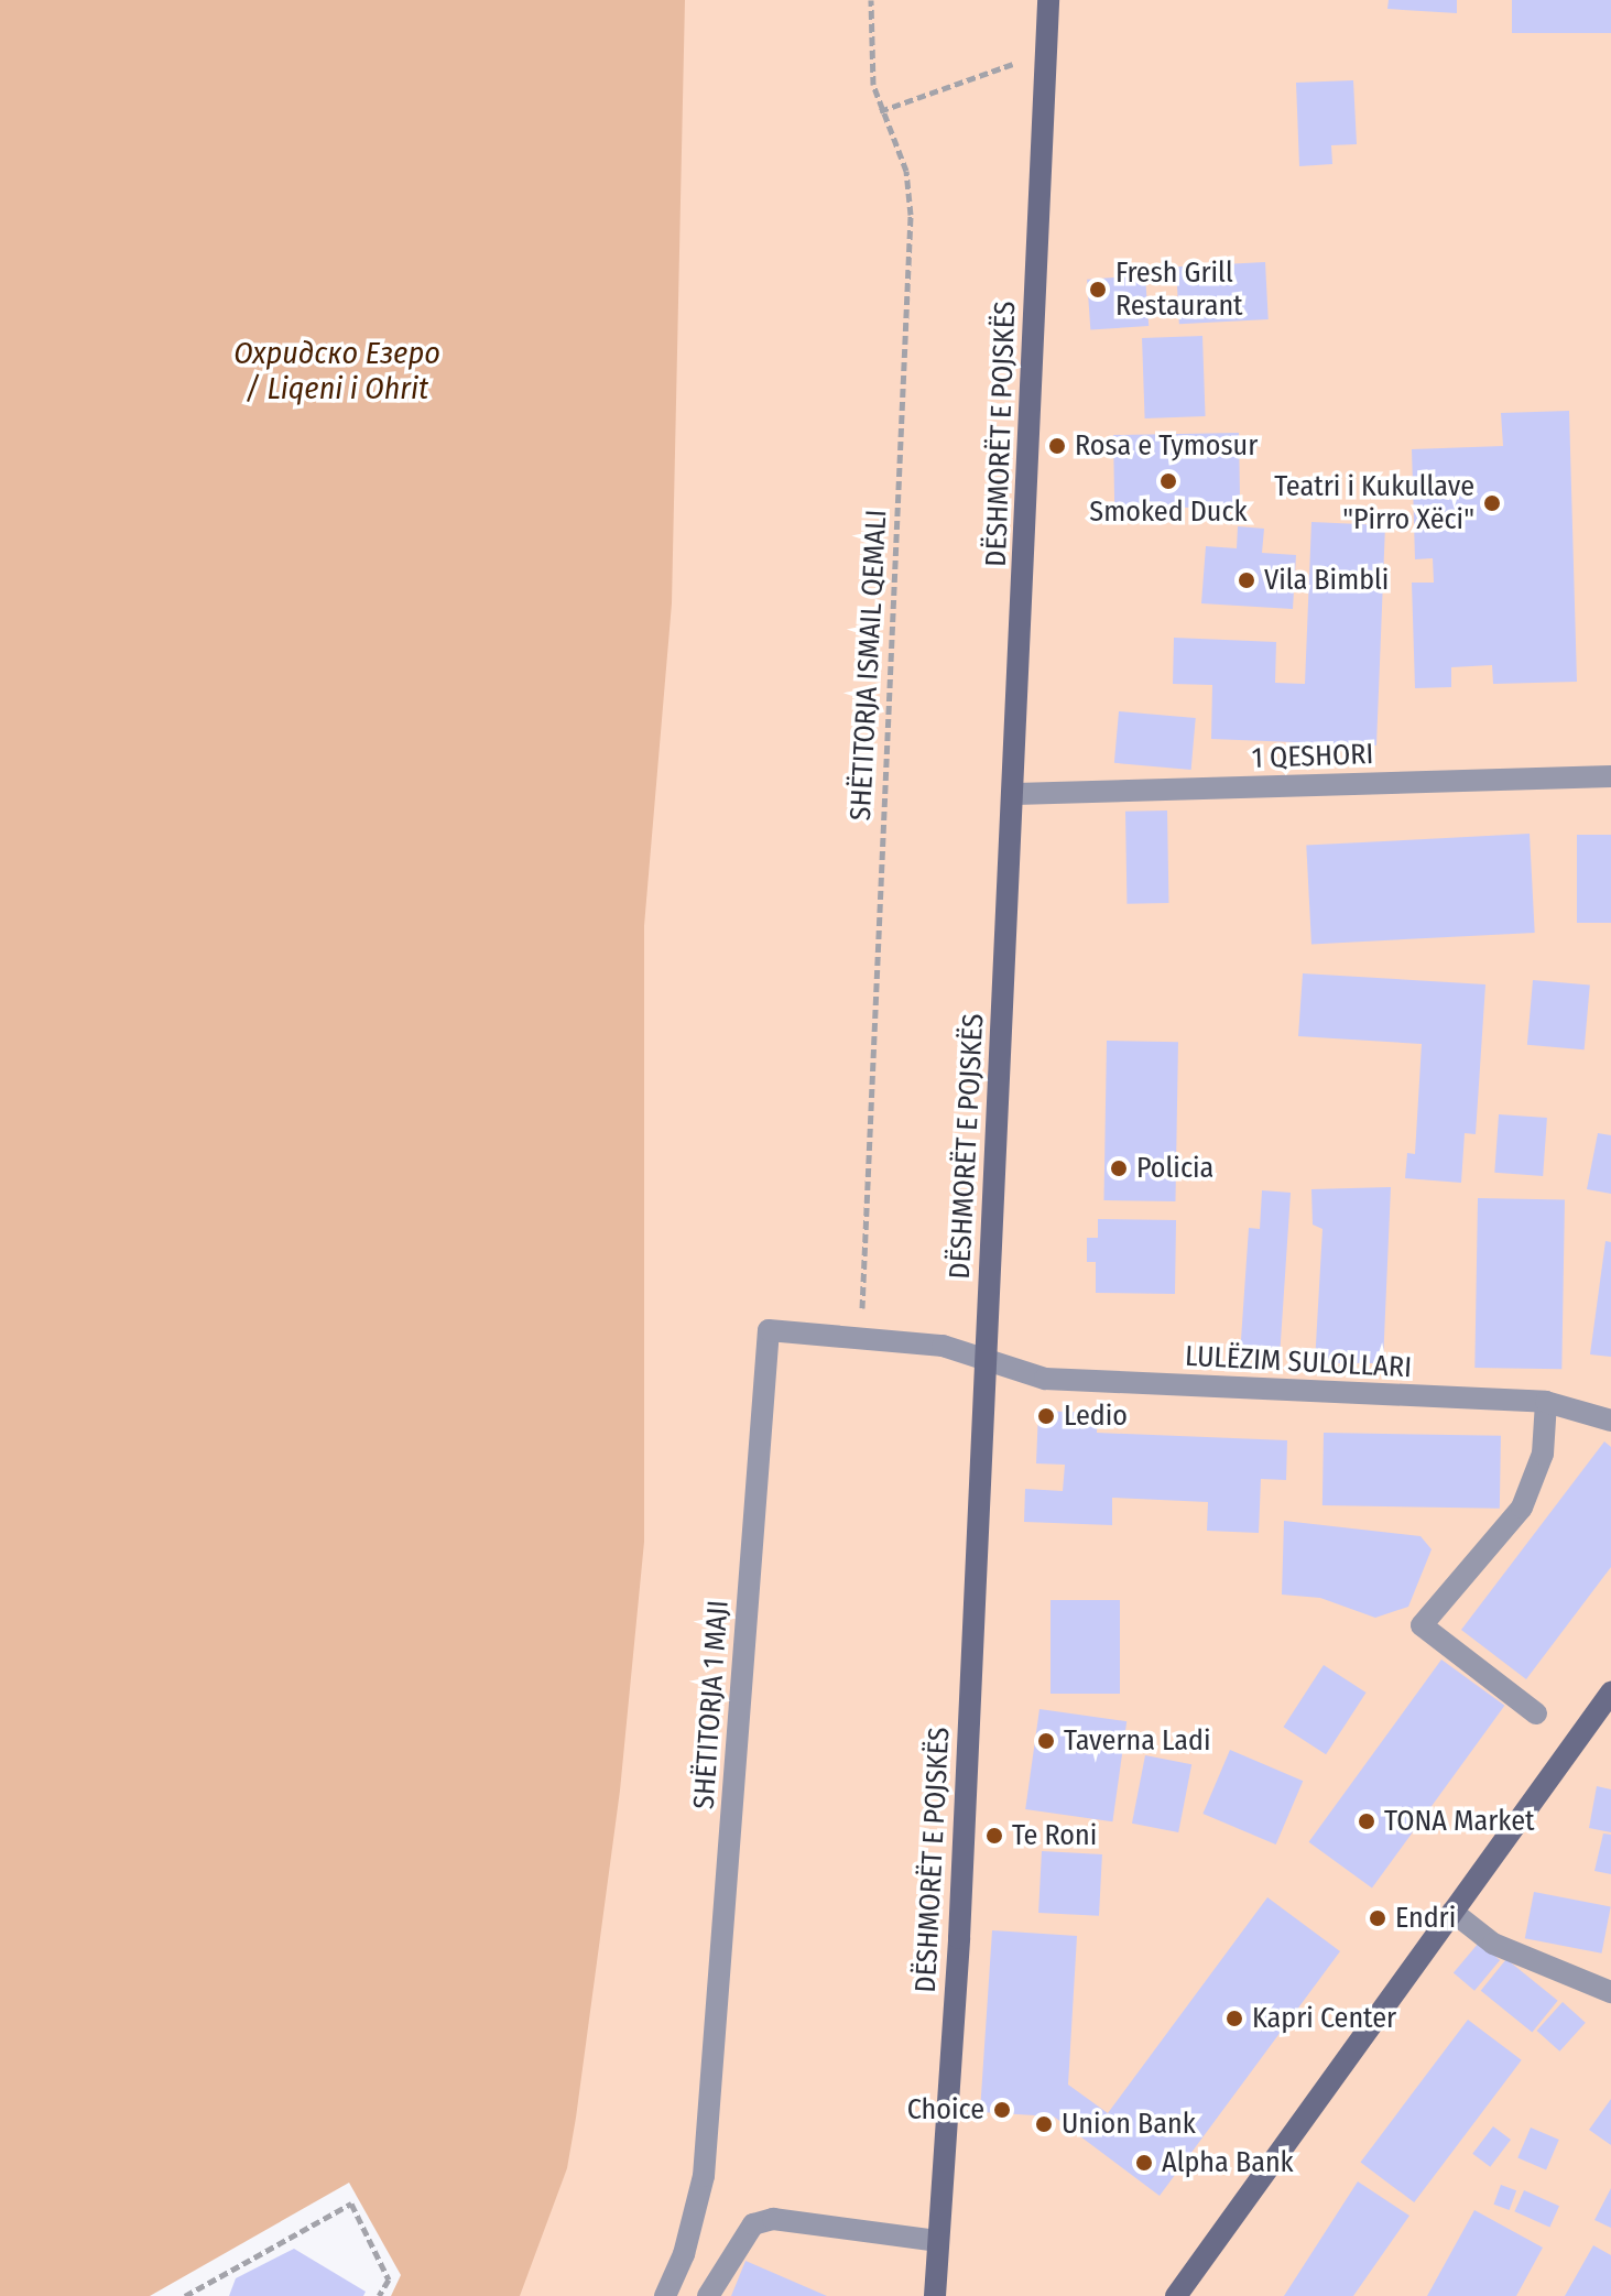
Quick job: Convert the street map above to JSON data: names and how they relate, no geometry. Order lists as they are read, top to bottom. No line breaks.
{"streets":{"street":["DËSHMORËT E POJSKËS","1 QESHORI","LULËZIM SULOLLARI","SHËTITORJA 1 MAJI"],"path":["SHËTITORJA ISMAIL QEMALI"]},"crossings":[["DËSHMORËT E POJSKËS","1 QESHORI"],["DËSHMORËT E POJSKËS","LULËZIM SULOLLARI"],["DËSHMORËT E POJSKËS","SHËTITORJA 1 MAJI"],["SHËTITORJA ISMAIL QEMALI","SHËTITORJA 1 MAJI"],["LULËZIM SULOLLARI","SHËTITORJA 1 MAJI"]],"water":["Охридско Езеро / Liqeni i Ohrit"],"places":["Fresh Grill Restaurant","Rosa e Tymosur","Smoked Duck","Teatri i Kukullave \"Pirro Xëci\"","Vila Bimbli","Policia","Ledio","Taverna Ladi","TONA Market","Te Roni","Endri","Kapri Center","Choice","Union Bank","Alpha Bank"]}
